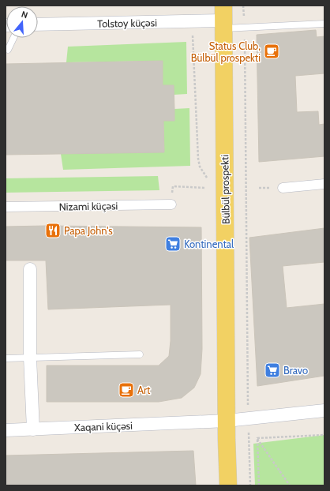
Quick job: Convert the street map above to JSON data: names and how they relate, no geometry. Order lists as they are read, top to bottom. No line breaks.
{"streets":{"main road":["Bülbül prospekti"],"street":["Tolstoy küçəsi","Nizami küçəsi","Xaqani küçəsi"]},"crossings":[["Tolstoy küçəsi","Bülbül prospekti"],["Bülbül prospekti","Xaqani küçəsi"]],"places":{"cafe":["Status Club, Bülbül prospekti","Art"],"restaurant":["Papa John's"],"supermarket":["Kontinental","Bravo"]},"north":"top"}
